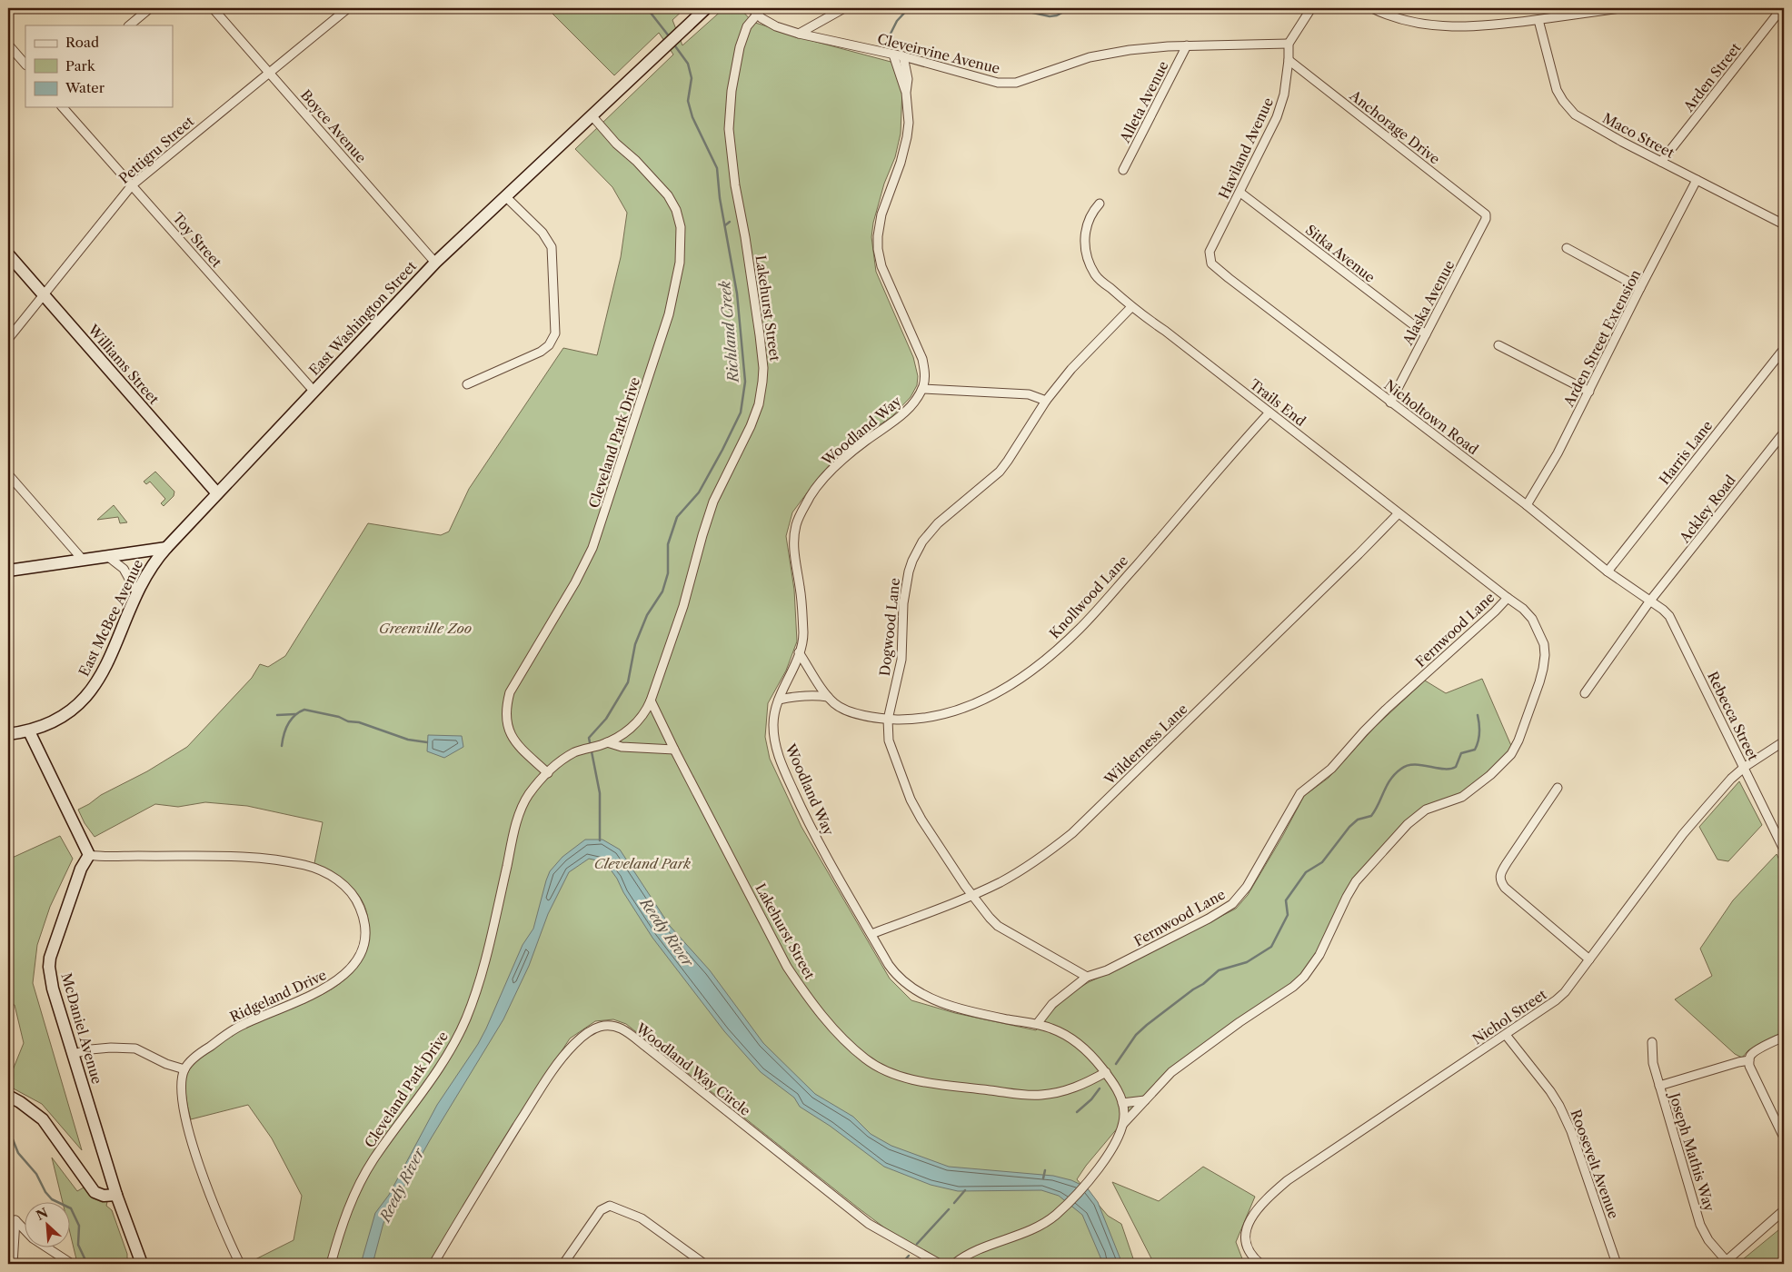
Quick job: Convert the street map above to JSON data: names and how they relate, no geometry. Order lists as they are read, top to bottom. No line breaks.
{"streets":{"street":["Cleveirvine Avenue","Arden Street","Alleta Avenue","Boyce Avenue","Anchorage Drive","Maco Street","Haviland Avenue","Pettigru Street","Toy Street","Sitka Avenue","Alaska Avenue","Lakehurst Street","East Washington Street","Arden Street Extension","Williams Street","Trails End","Nicholtown Road","Woodland Way","Cleveland Park Drive","Harris Lane","Ackley Road","Knollwood Lane","East McBee Avenue","Dogwood Lane","Fernwood Lane","Rebecca Street","Wilderness Lane","Ridgeland Drive","Nichol Street","McDaniel Avenue","Woodland Way Circle","Joseph Mathis Way","Roosevelt Avenue"]},"crossings":[["Cleveirvine Avenue","Alleta Avenue"],["Cleveirvine Avenue","Haviland Avenue"],["Cleveirvine Avenue","Lakehurst Street"],["Arden Street","Maco Street"],["Boyce Avenue","Pettigru Street"],["Boyce Avenue","East Washington Street"],["Anchorage Drive","Haviland Avenue"],["Anchorage Drive","Alaska Avenue"],["Maco Street","Arden Street Extension"],["Haviland Avenue","Sitka Avenue"],["Haviland Avenue","Nicholtown Road"],["Pettigru Street","Toy Street"],["Pettigru Street","Williams Street"],["Toy Street","East Washington Street"],["Sitka Avenue","Alaska Avenue"],["Alaska Avenue","Nicholtown Road"],["Lakehurst Street","Woodland Way"],["Lakehurst Street","Cleveland Park Drive"],["East Washington Street","Williams Street"],["East Washington Street","Cleveland Park Drive"],["East Washington Street","East McBee Avenue"],["Arden Street Extension","Nicholtown Road"],["Trails End","Knollwood Lane"],["Trails End","Dogwood Lane"],["Trails End","Fernwood Lane"],["Trails End","Wilderness Lane"],["Nicholtown Road","Harris Lane"],["Nicholtown Road","Ackley Road"],["Nicholtown Road","Rebecca Street"],["Woodland Way","Knollwood Lane"],["Woodland Way","Fernwood Lane"],["Woodland Way","Wilderness Lane"],["Ackley Road","Rebecca Street"],["Knollwood Lane","Dogwood Lane"],["Dogwood Lane","Fernwood Lane"],["Dogwood Lane","Wilderness Lane"],["Rebecca Street","Nichol Street"],["Ridgeland Drive","McDaniel Avenue"],["Nichol Street","Roosevelt Avenue"]],"water":["Richland Creek","Reedy River"],"parks":["Greenville Zoo","Cleveland Park"],"legend":["Road","Park","Water"],"north":"top left"}
